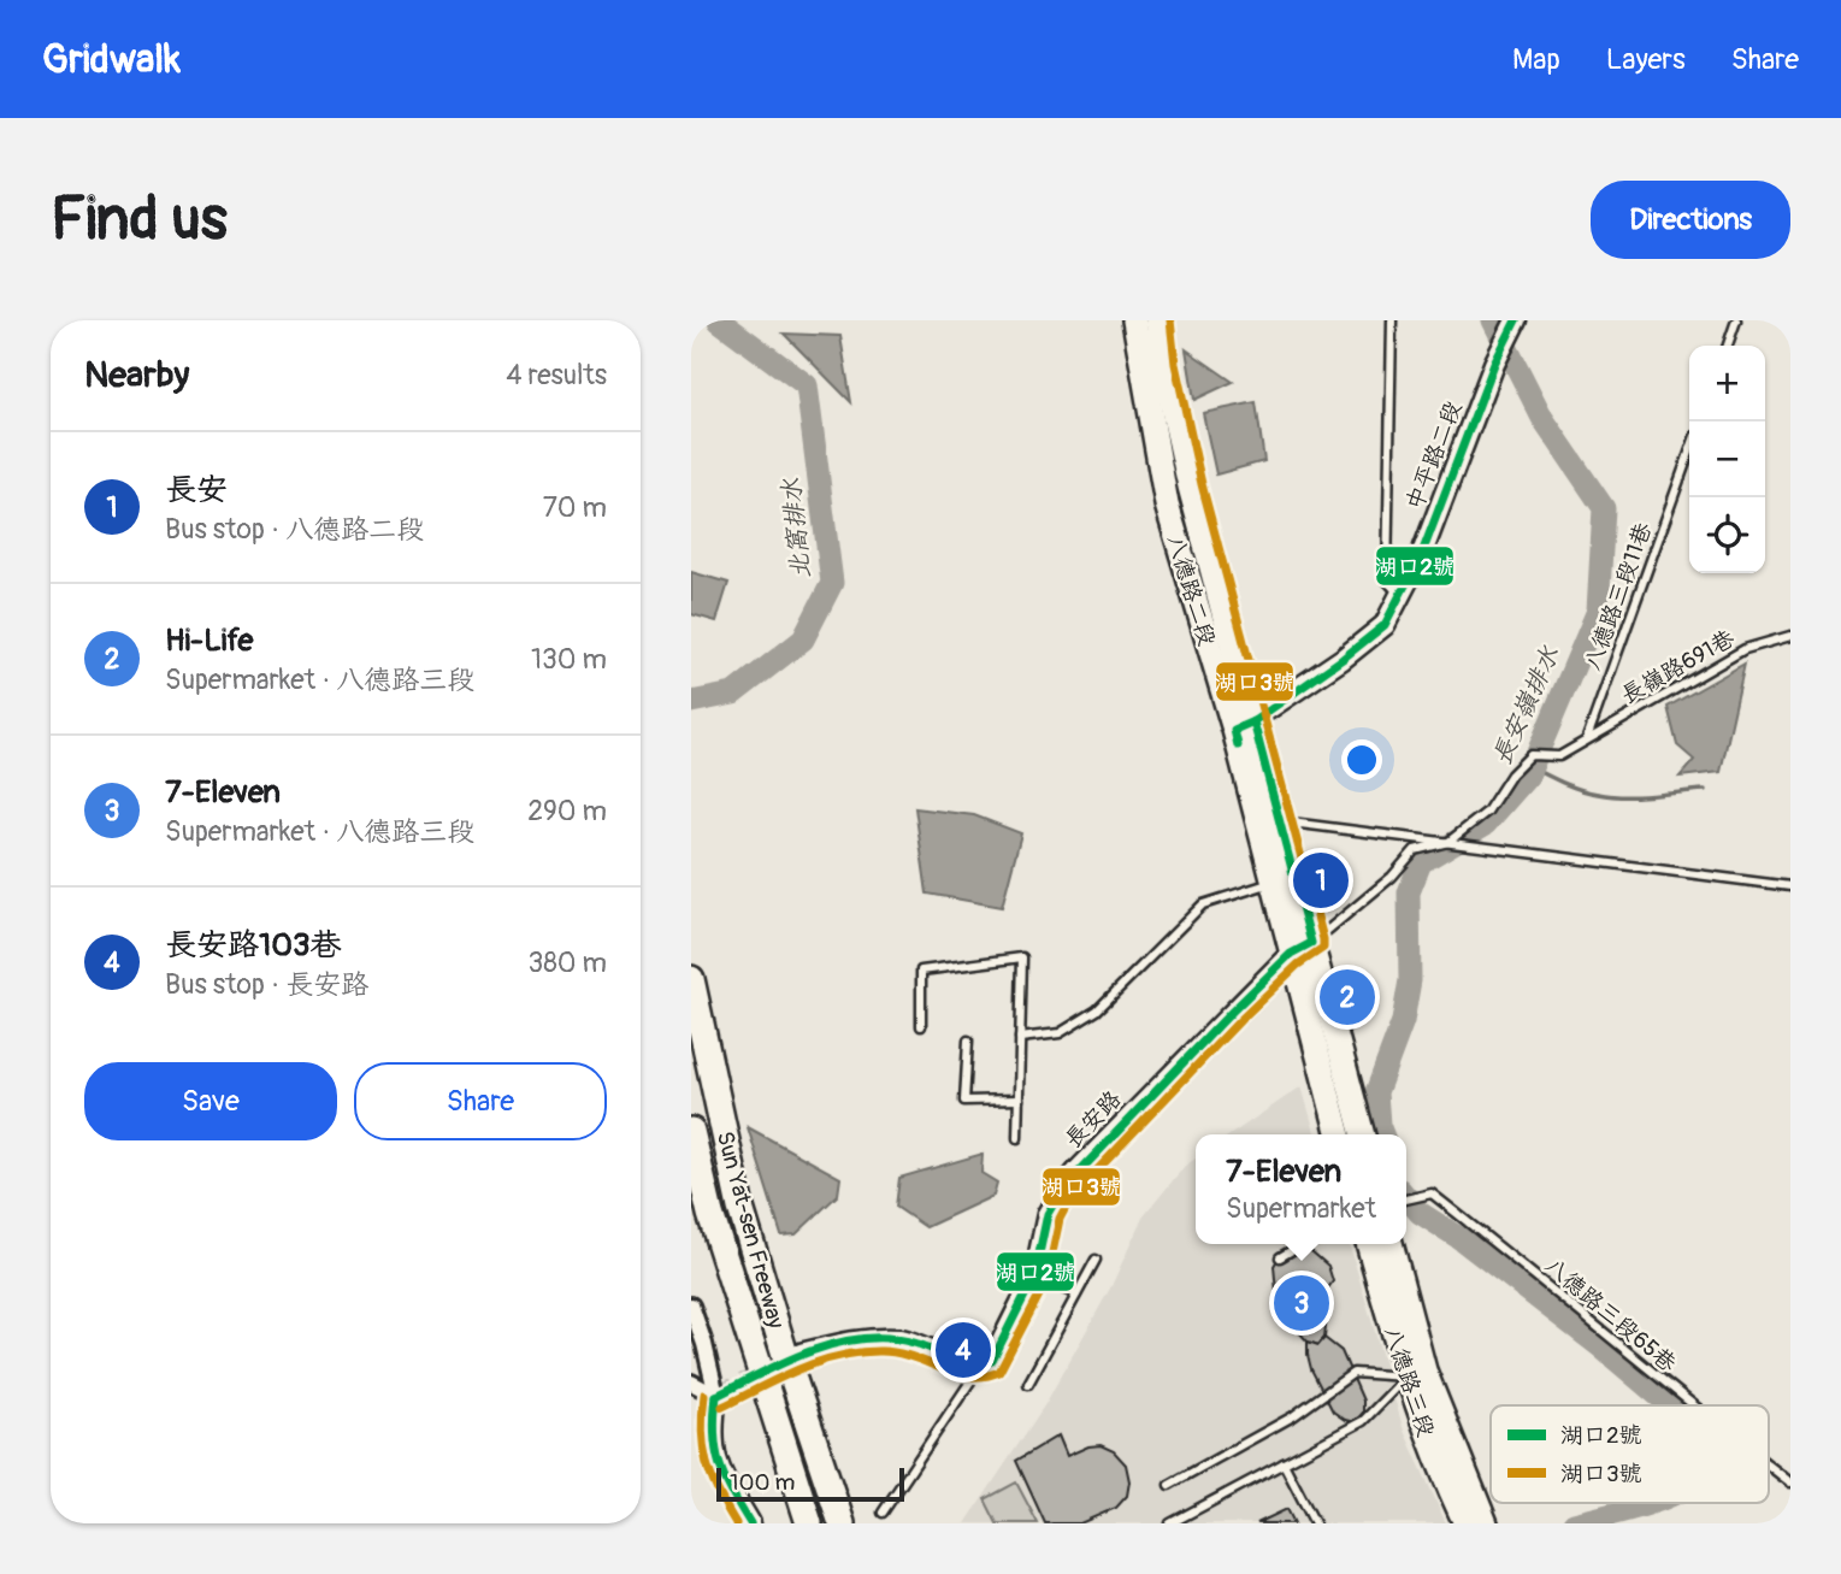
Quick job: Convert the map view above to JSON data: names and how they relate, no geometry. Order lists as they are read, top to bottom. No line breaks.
{"streets":{"highway":["Sun Yat-sen Freeway"],"main road":["八德路二段","八德路三段"],"street":["中平路二段","長安路"],"lane":["八德路三段11巷","長嶺路691巷","八德路三段65巷"]},"crossings":[["中平路二段","八德路二段"],["八德路二段","長安路"],["八德路三段11巷","長嶺路691巷"]],"water":["北窩排水","長安嶺排水"],"lines":["transit line 湖口2號","transit line 湖口3號"],"legend":["湖口2號","湖口3號"],"scale_bar":"100 m","page":{"header":"Gridwalk","nav":["Map","Layers","Share"],"buttons":["Directions",["Save","Share"]],"title":"Find us","heading":["Nearby","4 results"],"map_buttons":["+","−"],"list":[{"mark":"1","name":"長安","note":"Bus stop · 八德路二段","value":"70 m"},{"mark":"2","name":"Hi-Life","note":"Supermarket · 八德路三段","value":"130 m"},{"mark":"3","name":"7-Eleven","note":"Supermarket · 八德路三段","value":"290 m"},{"mark":"4","name":"長安路103巷","note":"Bus stop · 長安路","value":"380 m"}],"pins":["1","2","3","4"],"popup":["7-Eleven","Supermarket"],"scale":"100 m"}}
